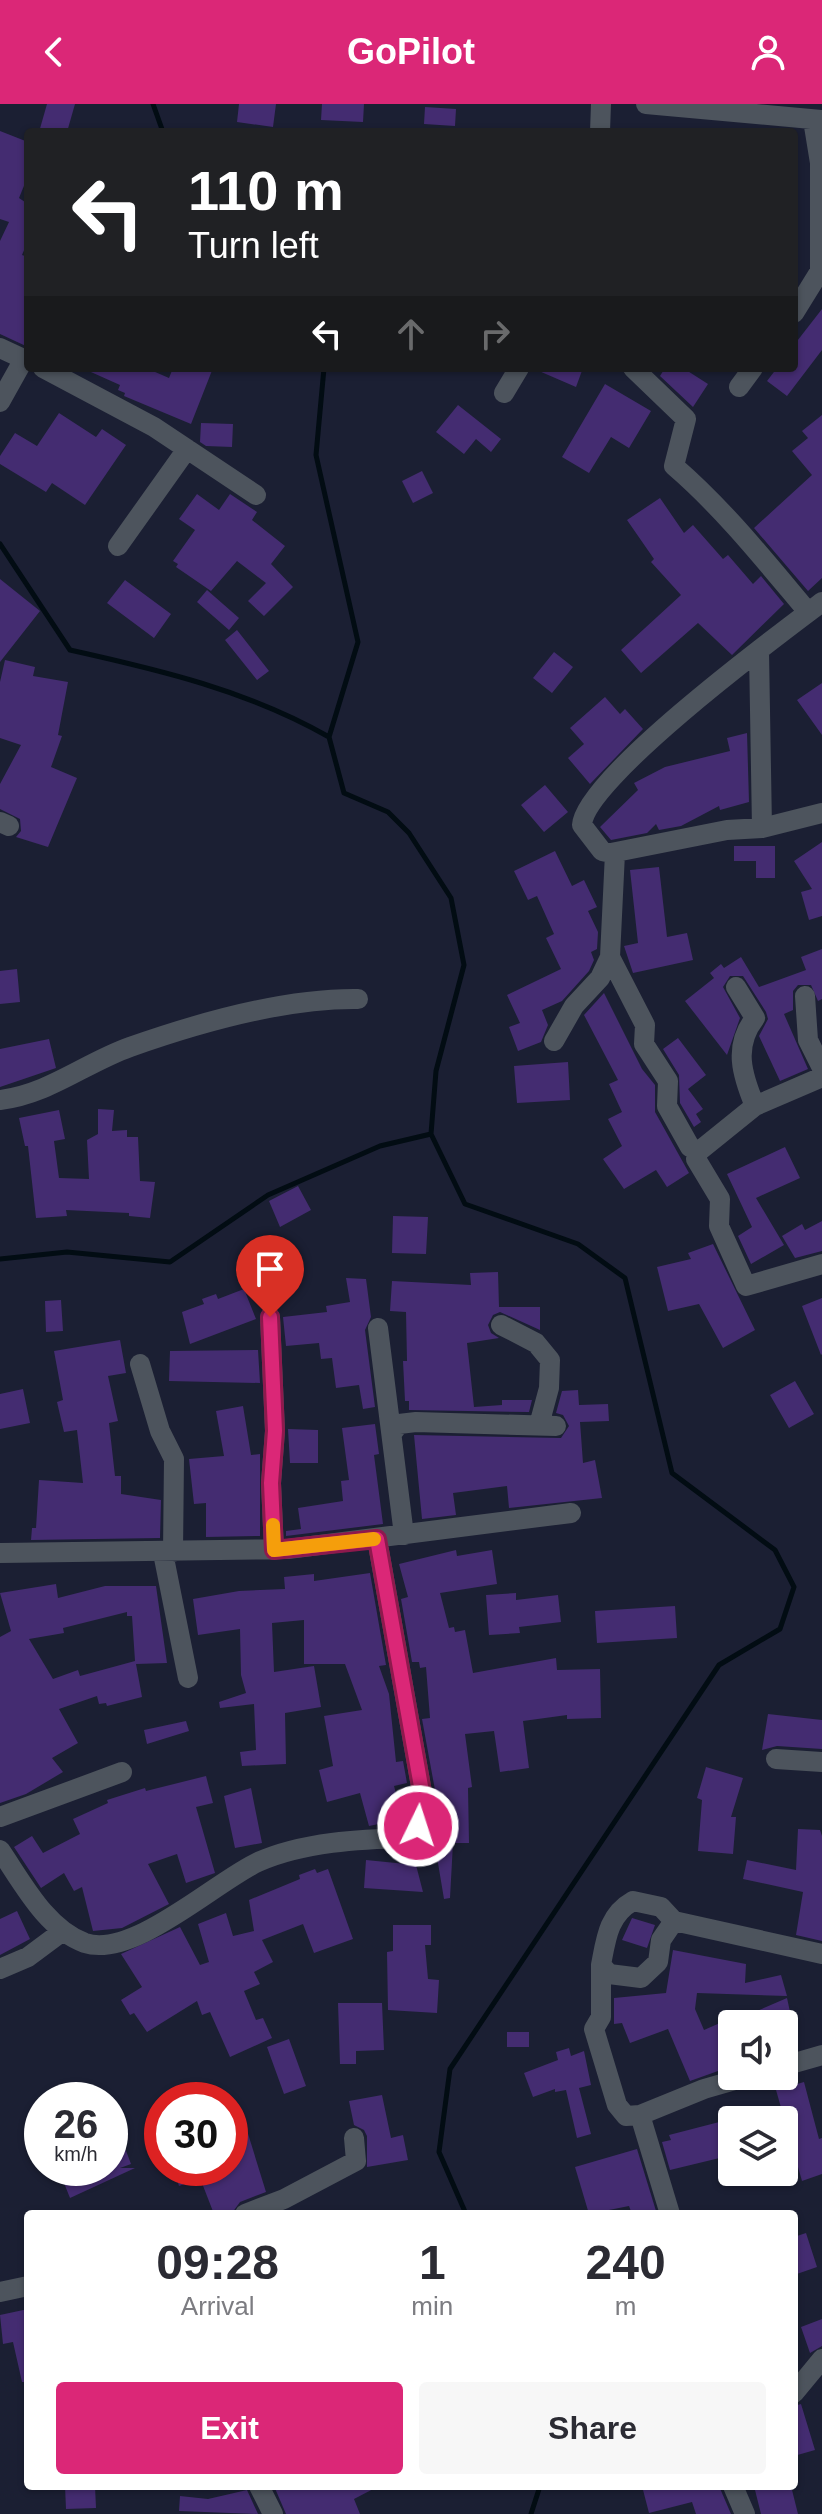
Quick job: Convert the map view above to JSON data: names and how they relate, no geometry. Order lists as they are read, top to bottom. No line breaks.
{"page":{"header":"GoPilot","turn":["110 m","Turn left"],"speed":"26 km/h","limit":"30","eta":["09:28","Arrival","1","min","240","m"],"buttons":["Exit","Share"]}}
